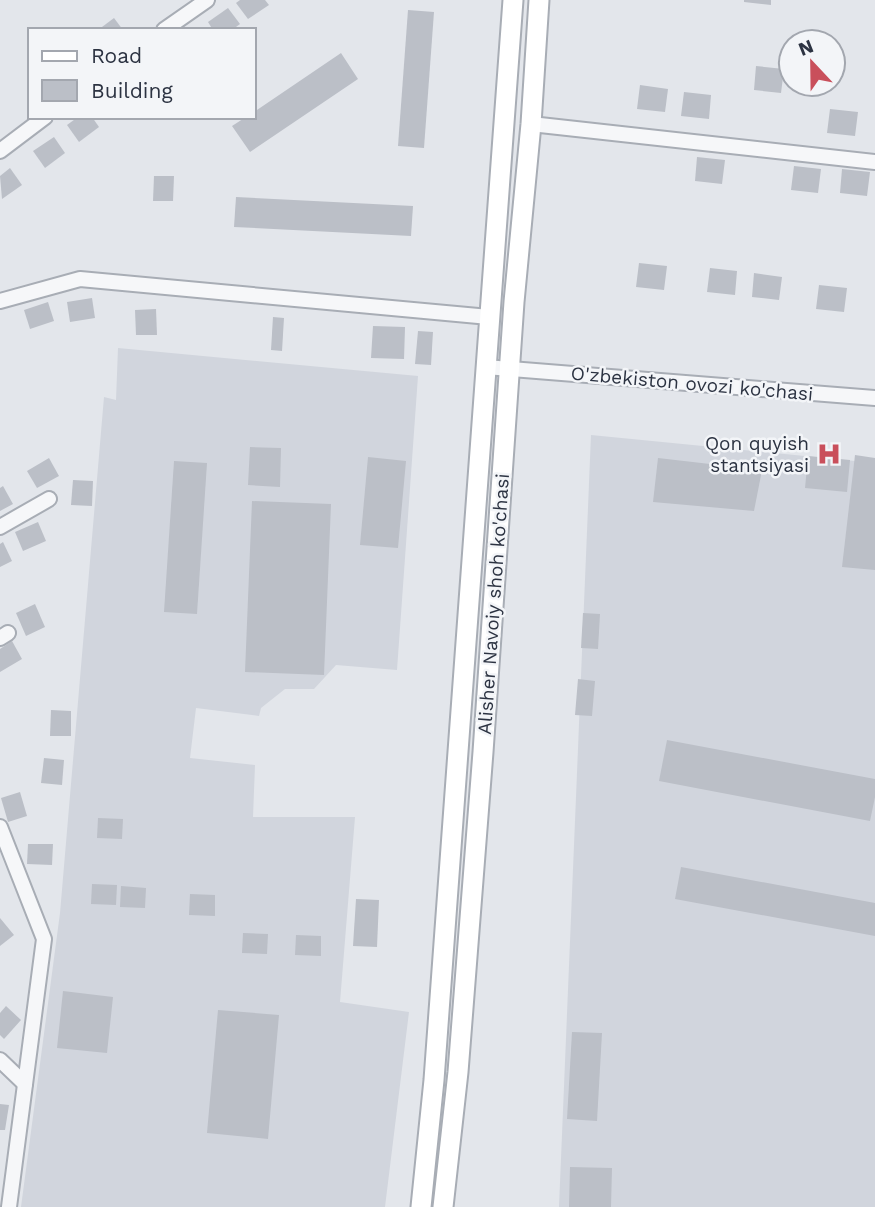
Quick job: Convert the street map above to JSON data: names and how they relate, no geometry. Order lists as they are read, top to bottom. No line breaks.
{"streets":{"main road":["Alisher Navoiy shoh ko'chasi"],"street":["O'zbekiston ovozi ko'chasi"]},"crossings":[["O'zbekiston ovozi ko'chasi","Alisher Navoiy shoh ko'chasi"]],"places":{"hospital":["Qon quyish stantsiyasi"]},"legend":["Road","Building"],"north":"top"}
